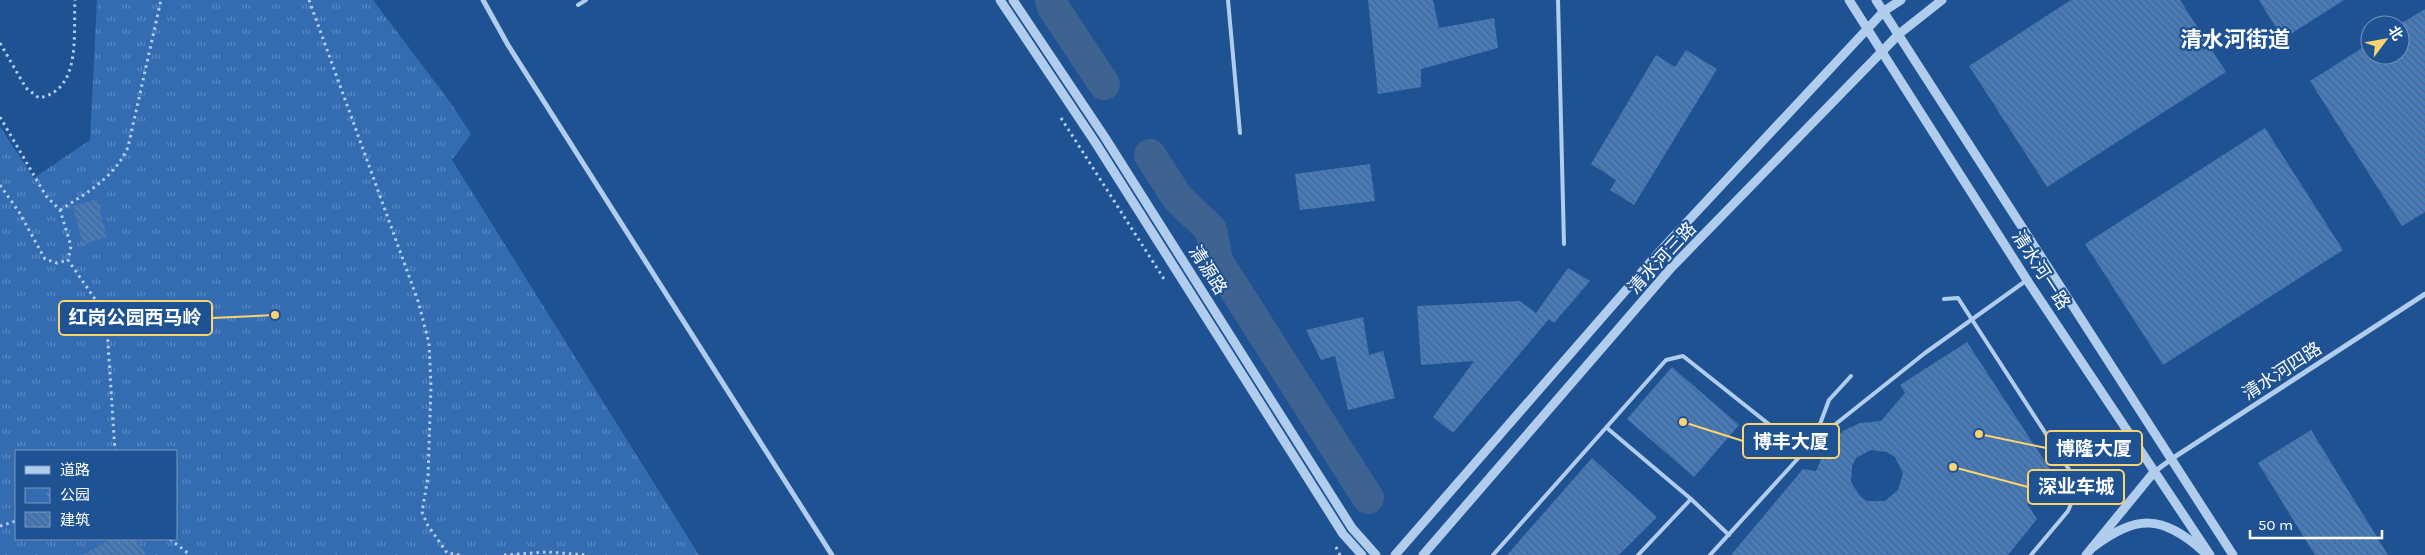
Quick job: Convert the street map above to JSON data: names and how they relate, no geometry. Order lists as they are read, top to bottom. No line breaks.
{"streets":{"street":["清水河三路","清源路","清水河一路","清水河四路"]},"crossings":[["清水河三路","清水河一路"],["清水河一路","清水河四路"]],"districts":["清水河街道"],"places":["红岗公园西马岭","博丰大厦","博隆大厦","深业车城"],"legend":["道路","公园","建筑"],"scale_bar":"50 m","north":"top right"}
